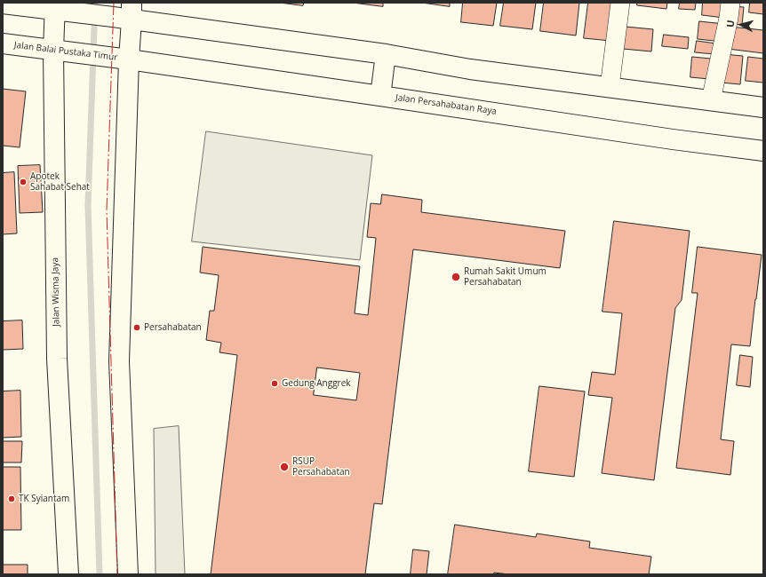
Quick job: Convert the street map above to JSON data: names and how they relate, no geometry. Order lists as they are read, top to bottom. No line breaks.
{"streets":{"street":["Jalan Balai Pustaka Timur","Jalan Persahabatan Raya","Jalan Wisma Jaya"]},"crossings":[["Jalan Balai Pustaka Timur","Jalan Persahabatan Raya"],["Jalan Balai Pustaka Timur","Jalan Wisma Jaya"]],"places":["Apotek Sahabat Sehat","Rumah Sakit Umum Persahabatan","Persahabatan","Gedung Anggrek","RSUP Persahabatan","TK Syiantam"],"north":"left"}
